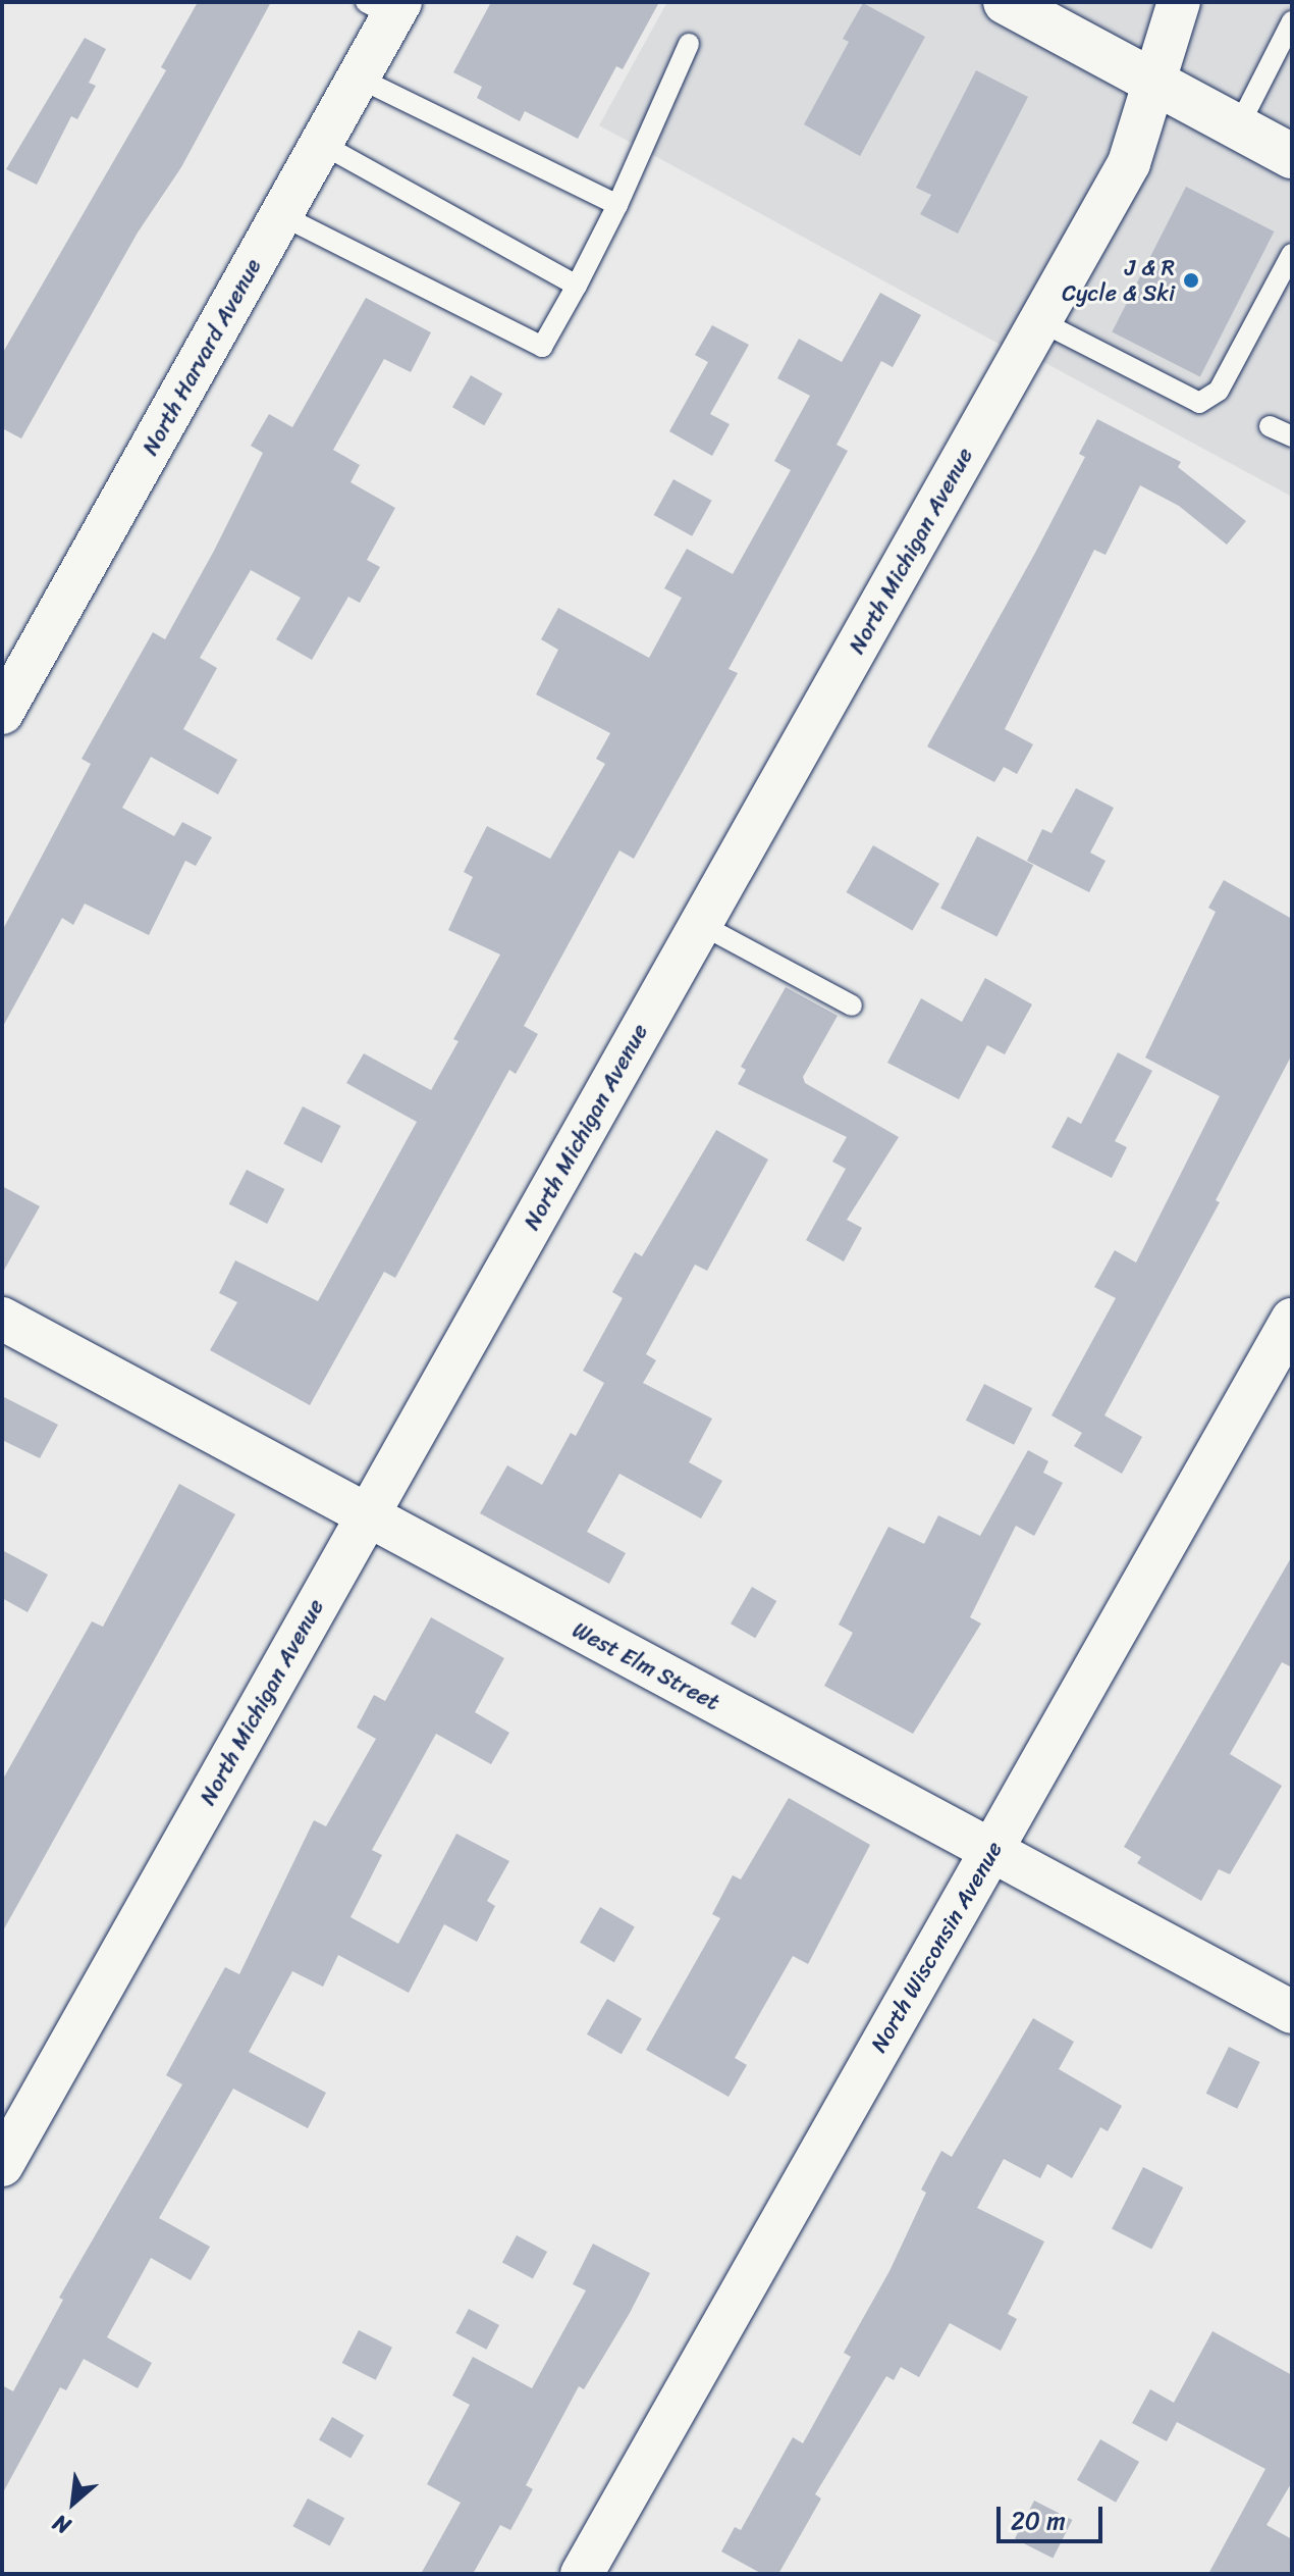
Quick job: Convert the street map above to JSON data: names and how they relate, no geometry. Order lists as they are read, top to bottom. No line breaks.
{"streets":{"street":["North Harvard Avenue","North Michigan Avenue","West Elm Street","North Wisconsin Avenue"]},"crossings":[["North Michigan Avenue","West Elm Street"],["West Elm Street","North Wisconsin Avenue"]],"places":["J & R Cycle & Ski"],"scale_bar":"20 m","north":"bottom left"}
